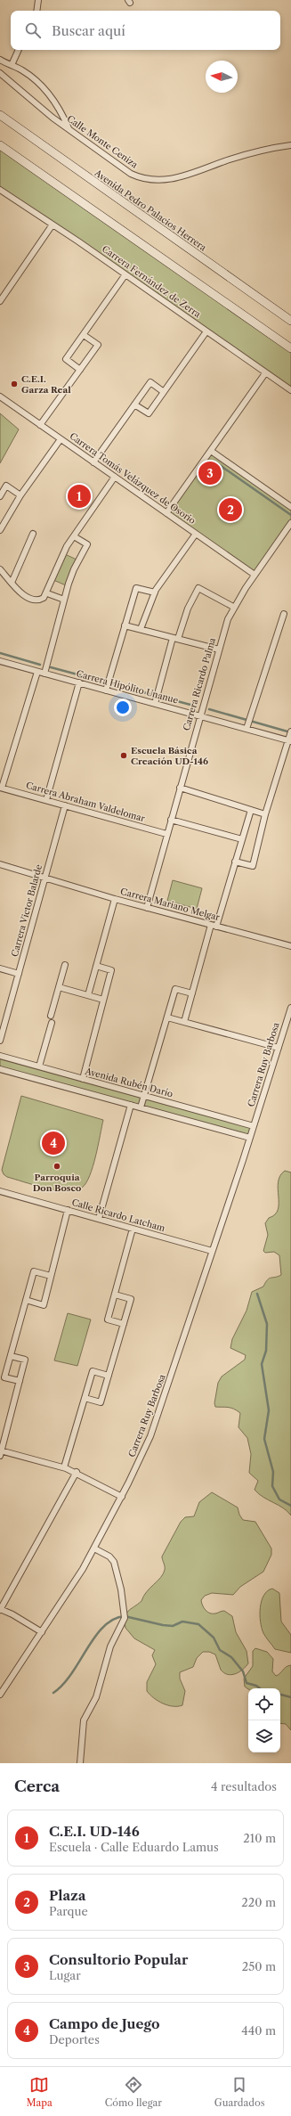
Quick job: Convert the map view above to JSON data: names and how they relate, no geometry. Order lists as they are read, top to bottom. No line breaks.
{"streets":{"main road":["Avenida Pedro Palacios Herrera"],"street":["Calle Monte Ceniza","Carrera Fernández de Zerra","Carrera Tomás Velázquez de Osorio","Carrera Ricardo Palma","Carrera Hipólito Unanue","Carrera Abraham Valdelomar","Carrera Mariano Melgar","Carrera Victor Balarde","Carrera Ruy Barbosa","Avenida Rubén Darío","Calle Ricardo Latcham"]},"crossings":[["Carrera Tomás Velázquez de Osorio","Carrera Ricardo Palma"],["Carrera Ricardo Palma","Carrera Hipólito Unanue"],["Carrera Ricardo Palma","Carrera Abraham Valdelomar"],["Carrera Ricardo Palma","Carrera Mariano Melgar"],["Carrera Abraham Valdelomar","Carrera Victor Balarde"],["Carrera Mariano Melgar","Carrera Victor Balarde"],["Carrera Ruy Barbosa","Avenida Rubén Darío"],["Carrera Ruy Barbosa","Calle Ricardo Latcham"]],"places":["C.E.I. Garza Real","Escuela Básica Creación UD-146","Parroquia Don Bosco"],"north":"left","page":{"search":"Buscar aquí","pins":["3","1","2","4"],"heading":["Cerca","4 resultados"],"list":[{"mark":"1","name":"C.E.I. UD-146","note":"Escuela · Calle Eduardo Lamus","value":"210 m"},{"mark":"2","name":"Plaza","note":"Parque","value":"220 m"},{"mark":"3","name":"Consultorio Popular","note":"Lugar","value":"250 m"},{"mark":"4","name":"Campo de Juego","note":"Deportes","value":"440 m"}],"nav":["Mapa","Cómo llegar","Guardados"]}}
